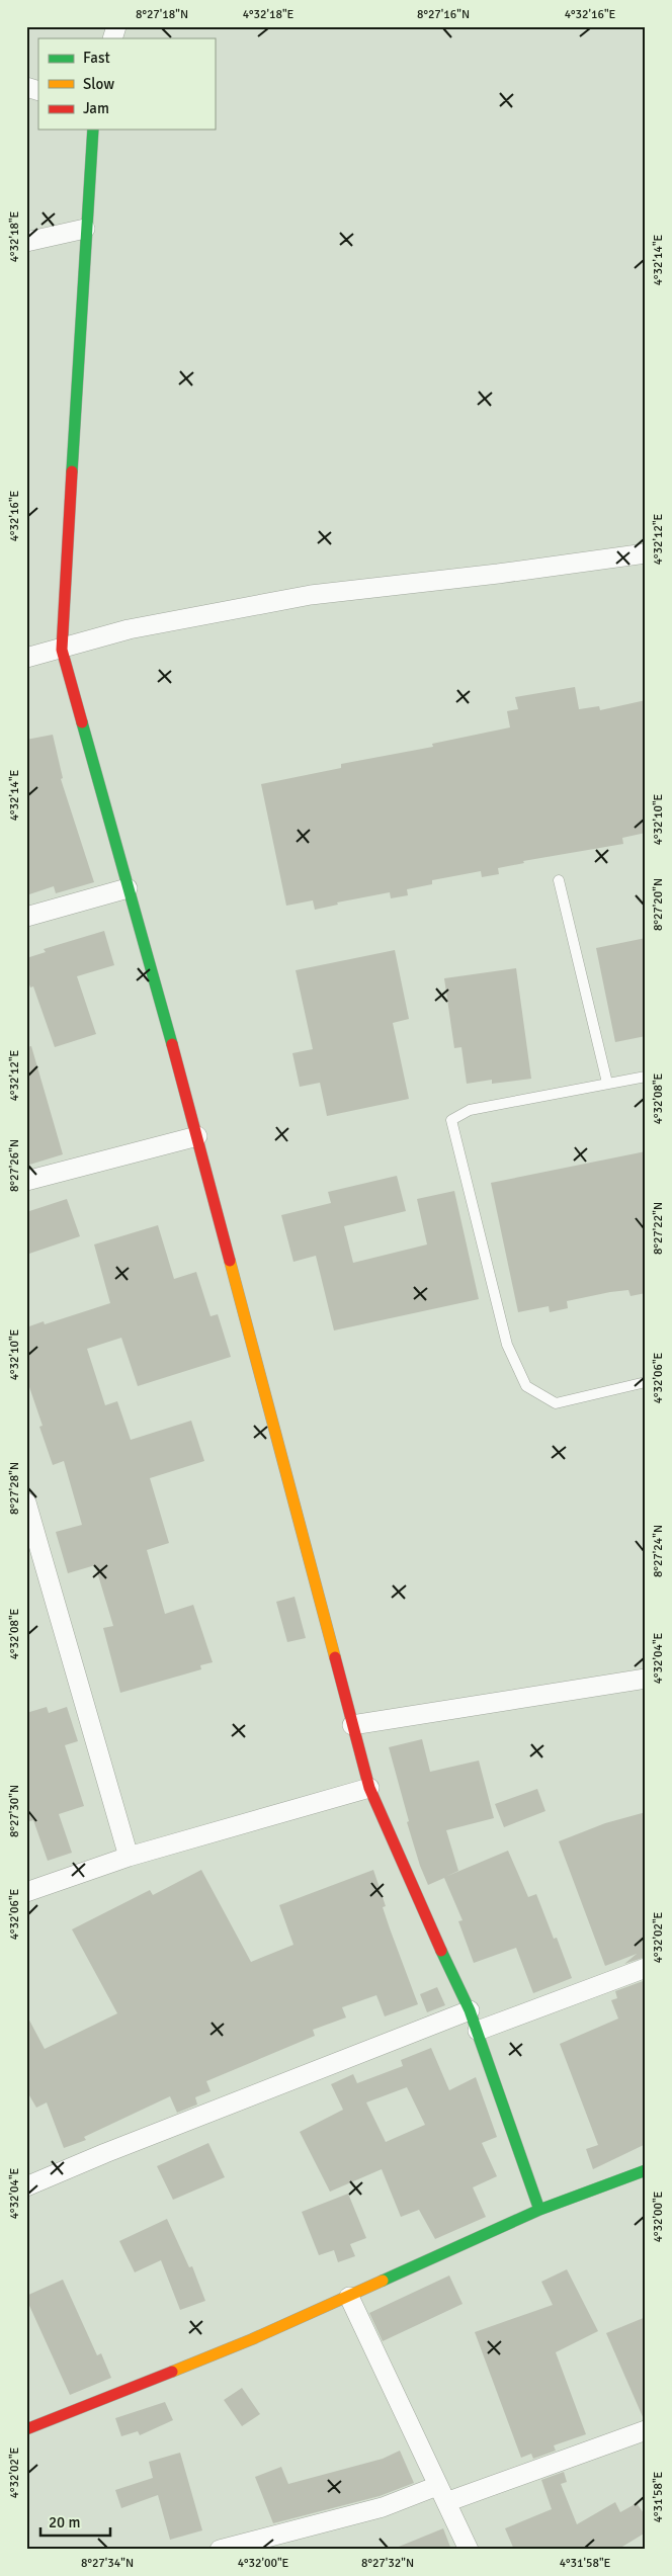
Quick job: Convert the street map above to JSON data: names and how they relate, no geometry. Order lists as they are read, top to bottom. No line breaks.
{"legend":["Fast","Slow","Jam"],"scale_bar":"20 m","coordinates":["8°27'18\"N","4°32'18\"E","8°27'16\"N","4°32'16\"E","4°32'14\"E","4°32'12\"E","4°32'10\"E","8°27'20\"N","4°32'08\"E","8°27'26\"N","8°27'22\"N","4°32'06\"E","8°27'28\"N","8°27'24\"N","4°32'04\"E","8°27'30\"N","4°32'02\"E","4°32'00\"E","4°31'58\"E","8°27'34\"N","8°27'32\"N"]}
